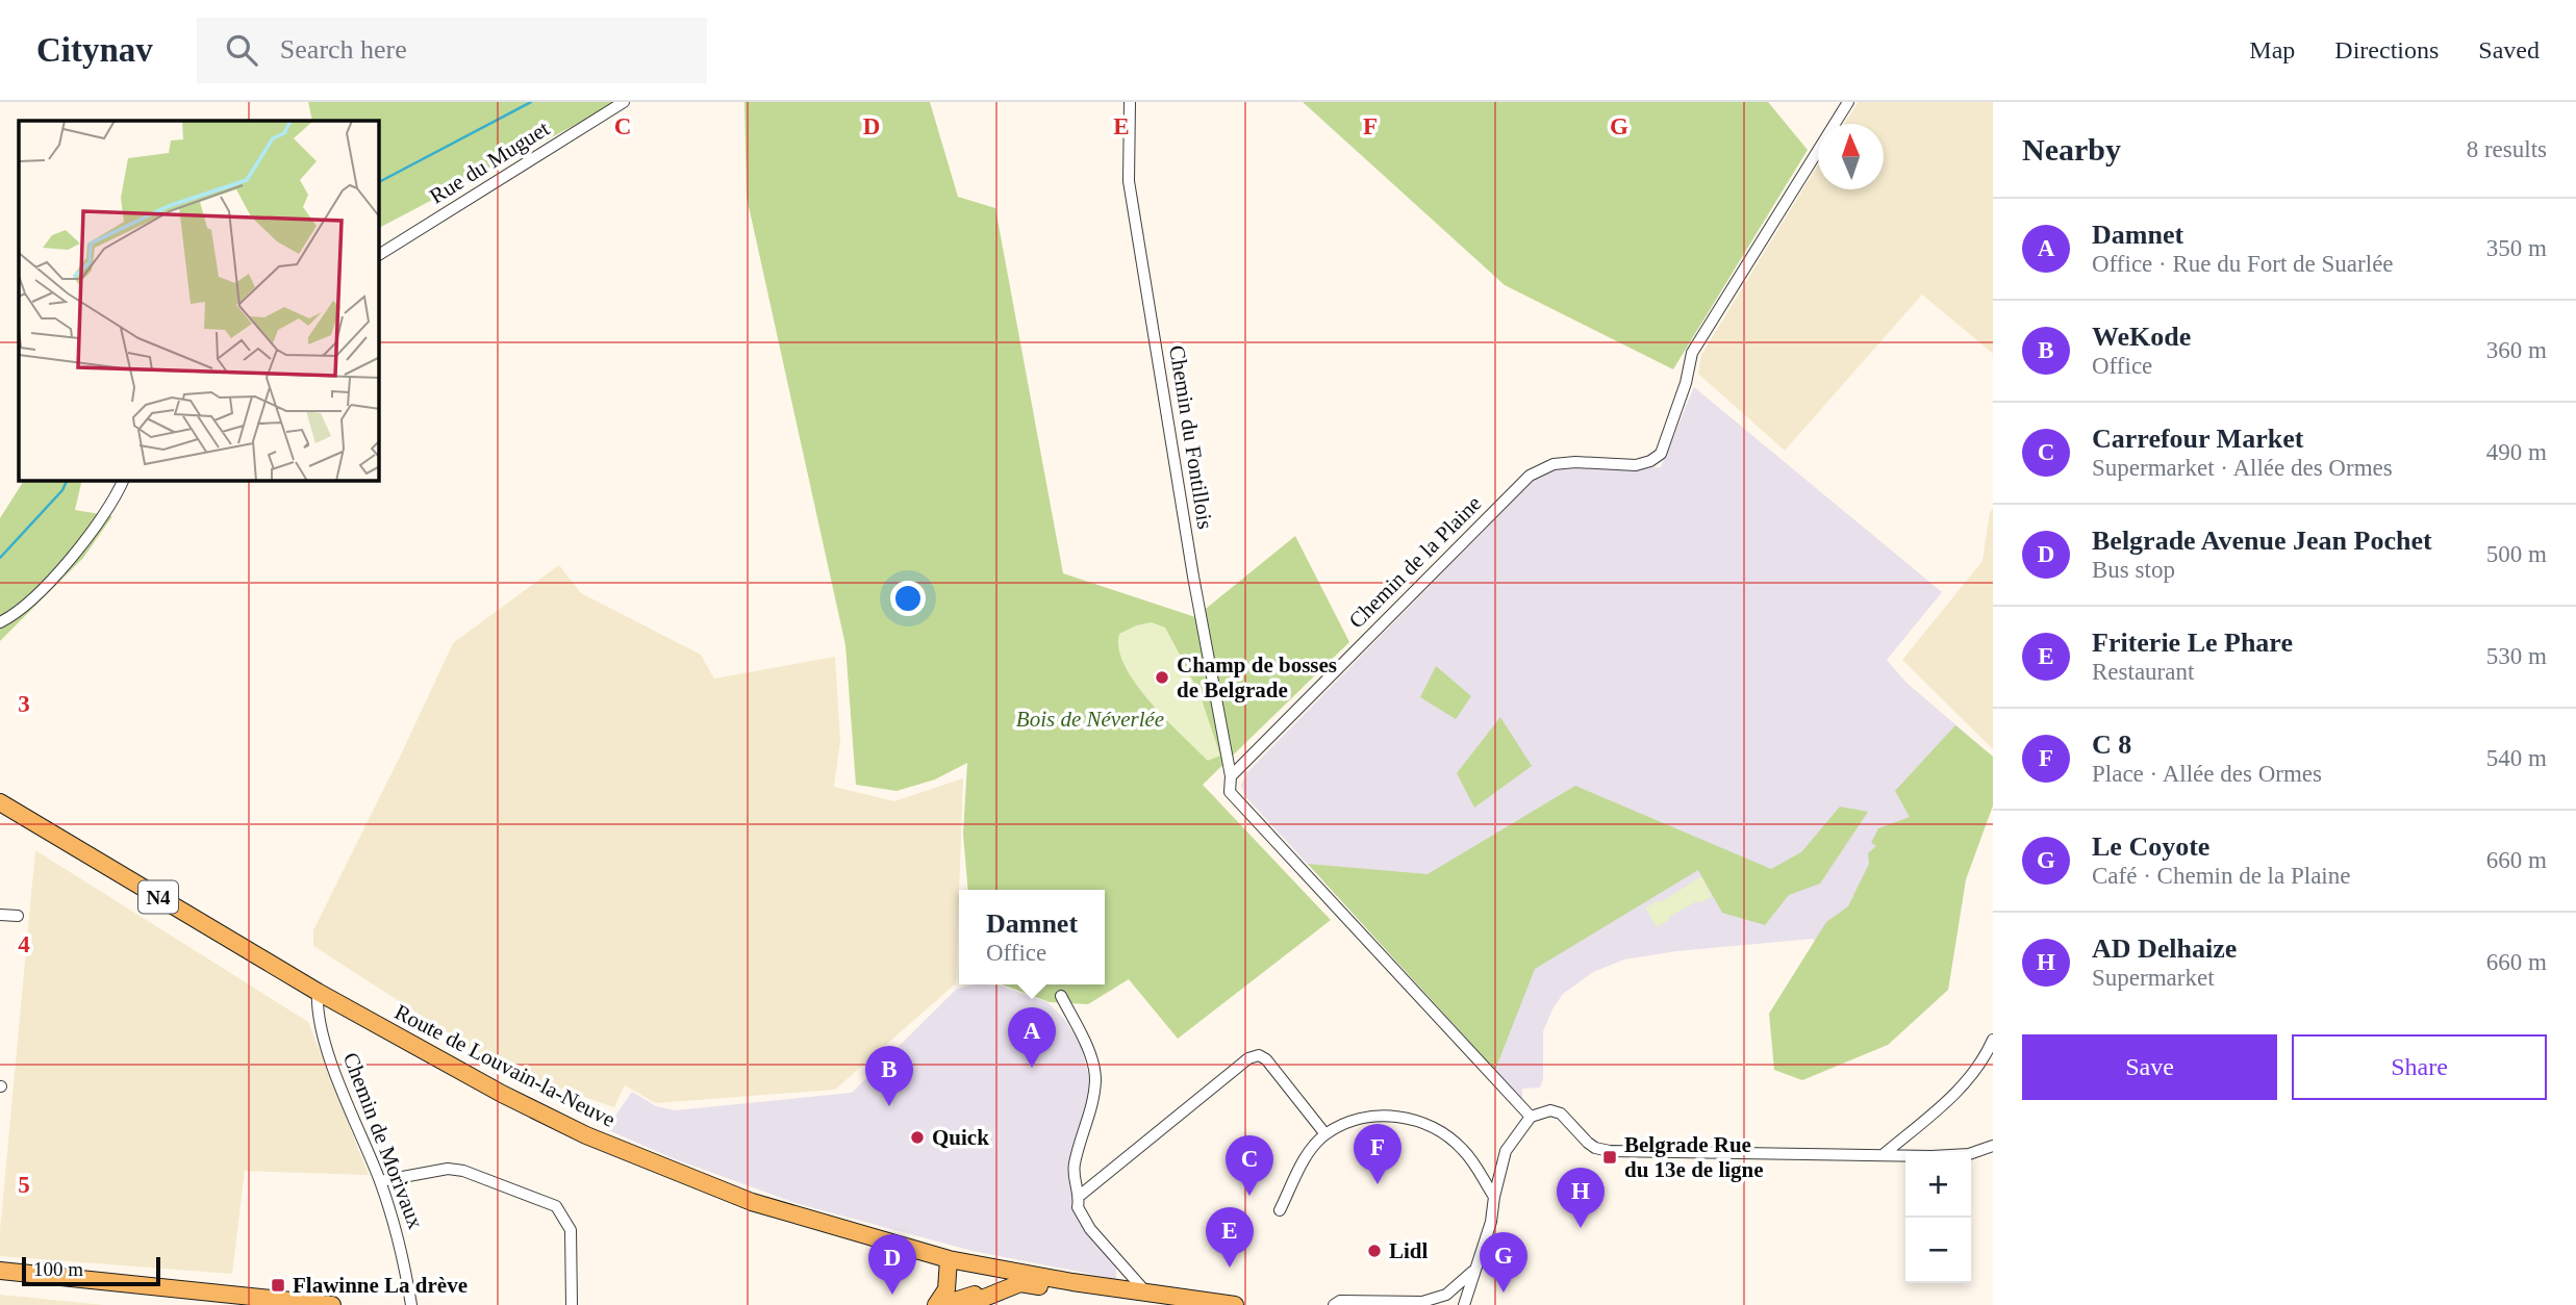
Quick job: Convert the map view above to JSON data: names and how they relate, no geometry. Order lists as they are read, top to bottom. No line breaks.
{"streets":{"main road":["N4","Route de Louvain-la-Neuve"],"street":["Rue du Muguet","Chemin du Fontillois","Chemin de la Plaine","Chemin de Morivaux"]},"crossings":[["Chemin du Fontillois","Chemin de la Plaine"],["N4","Route de Louvain-la-Neuve"],["Route de Louvain-la-Neuve","Chemin de Morivaux"]],"parks":["Bois de Néverlée"],"places":{"other":["Champ de bosses de Belgrade","Quick","Lidl"],"transit":["Belgrade Rue du 13e de ligne","Flawinne La drève"]},"scale_bar":"100 m","north":"top","page":{"header":"Citynav","search":"Search here","nav":["Map","Directions","Saved"],"heading":["Nearby","8 results"],"list":[{"mark":"A","name":"Damnet","note":"Office · Rue du Fort de Suarlée","value":"350 m"},{"mark":"B","name":"WeKode","note":"Office","value":"360 m"},{"mark":"C","name":"Carrefour Market","note":"Supermarket · Allée des Ormes","value":"490 m"},{"mark":"D","name":"Belgrade Avenue Jean Pochet","note":"Bus stop","value":"500 m"},{"mark":"E","name":"Friterie Le Phare","note":"Restaurant","value":"530 m"},{"mark":"F","name":"C 8","note":"Place · Allée des Ormes","value":"540 m"},{"mark":"G","name":"Le Coyote","note":"Café · Chemin de la Plaine","value":"660 m"},{"mark":"H","name":"AD Delhaize","note":"Supermarket","value":"660 m"}],"popup":["Damnet","Office"],"pins":["A","B","F","C","H","E","G","D"],"buttons":["Save","Share"],"map_buttons":["+","−"],"scale":"100 m"},"grid":{"columns":["C","D","E","F","G"],"rows":["3","4","5"]}}
